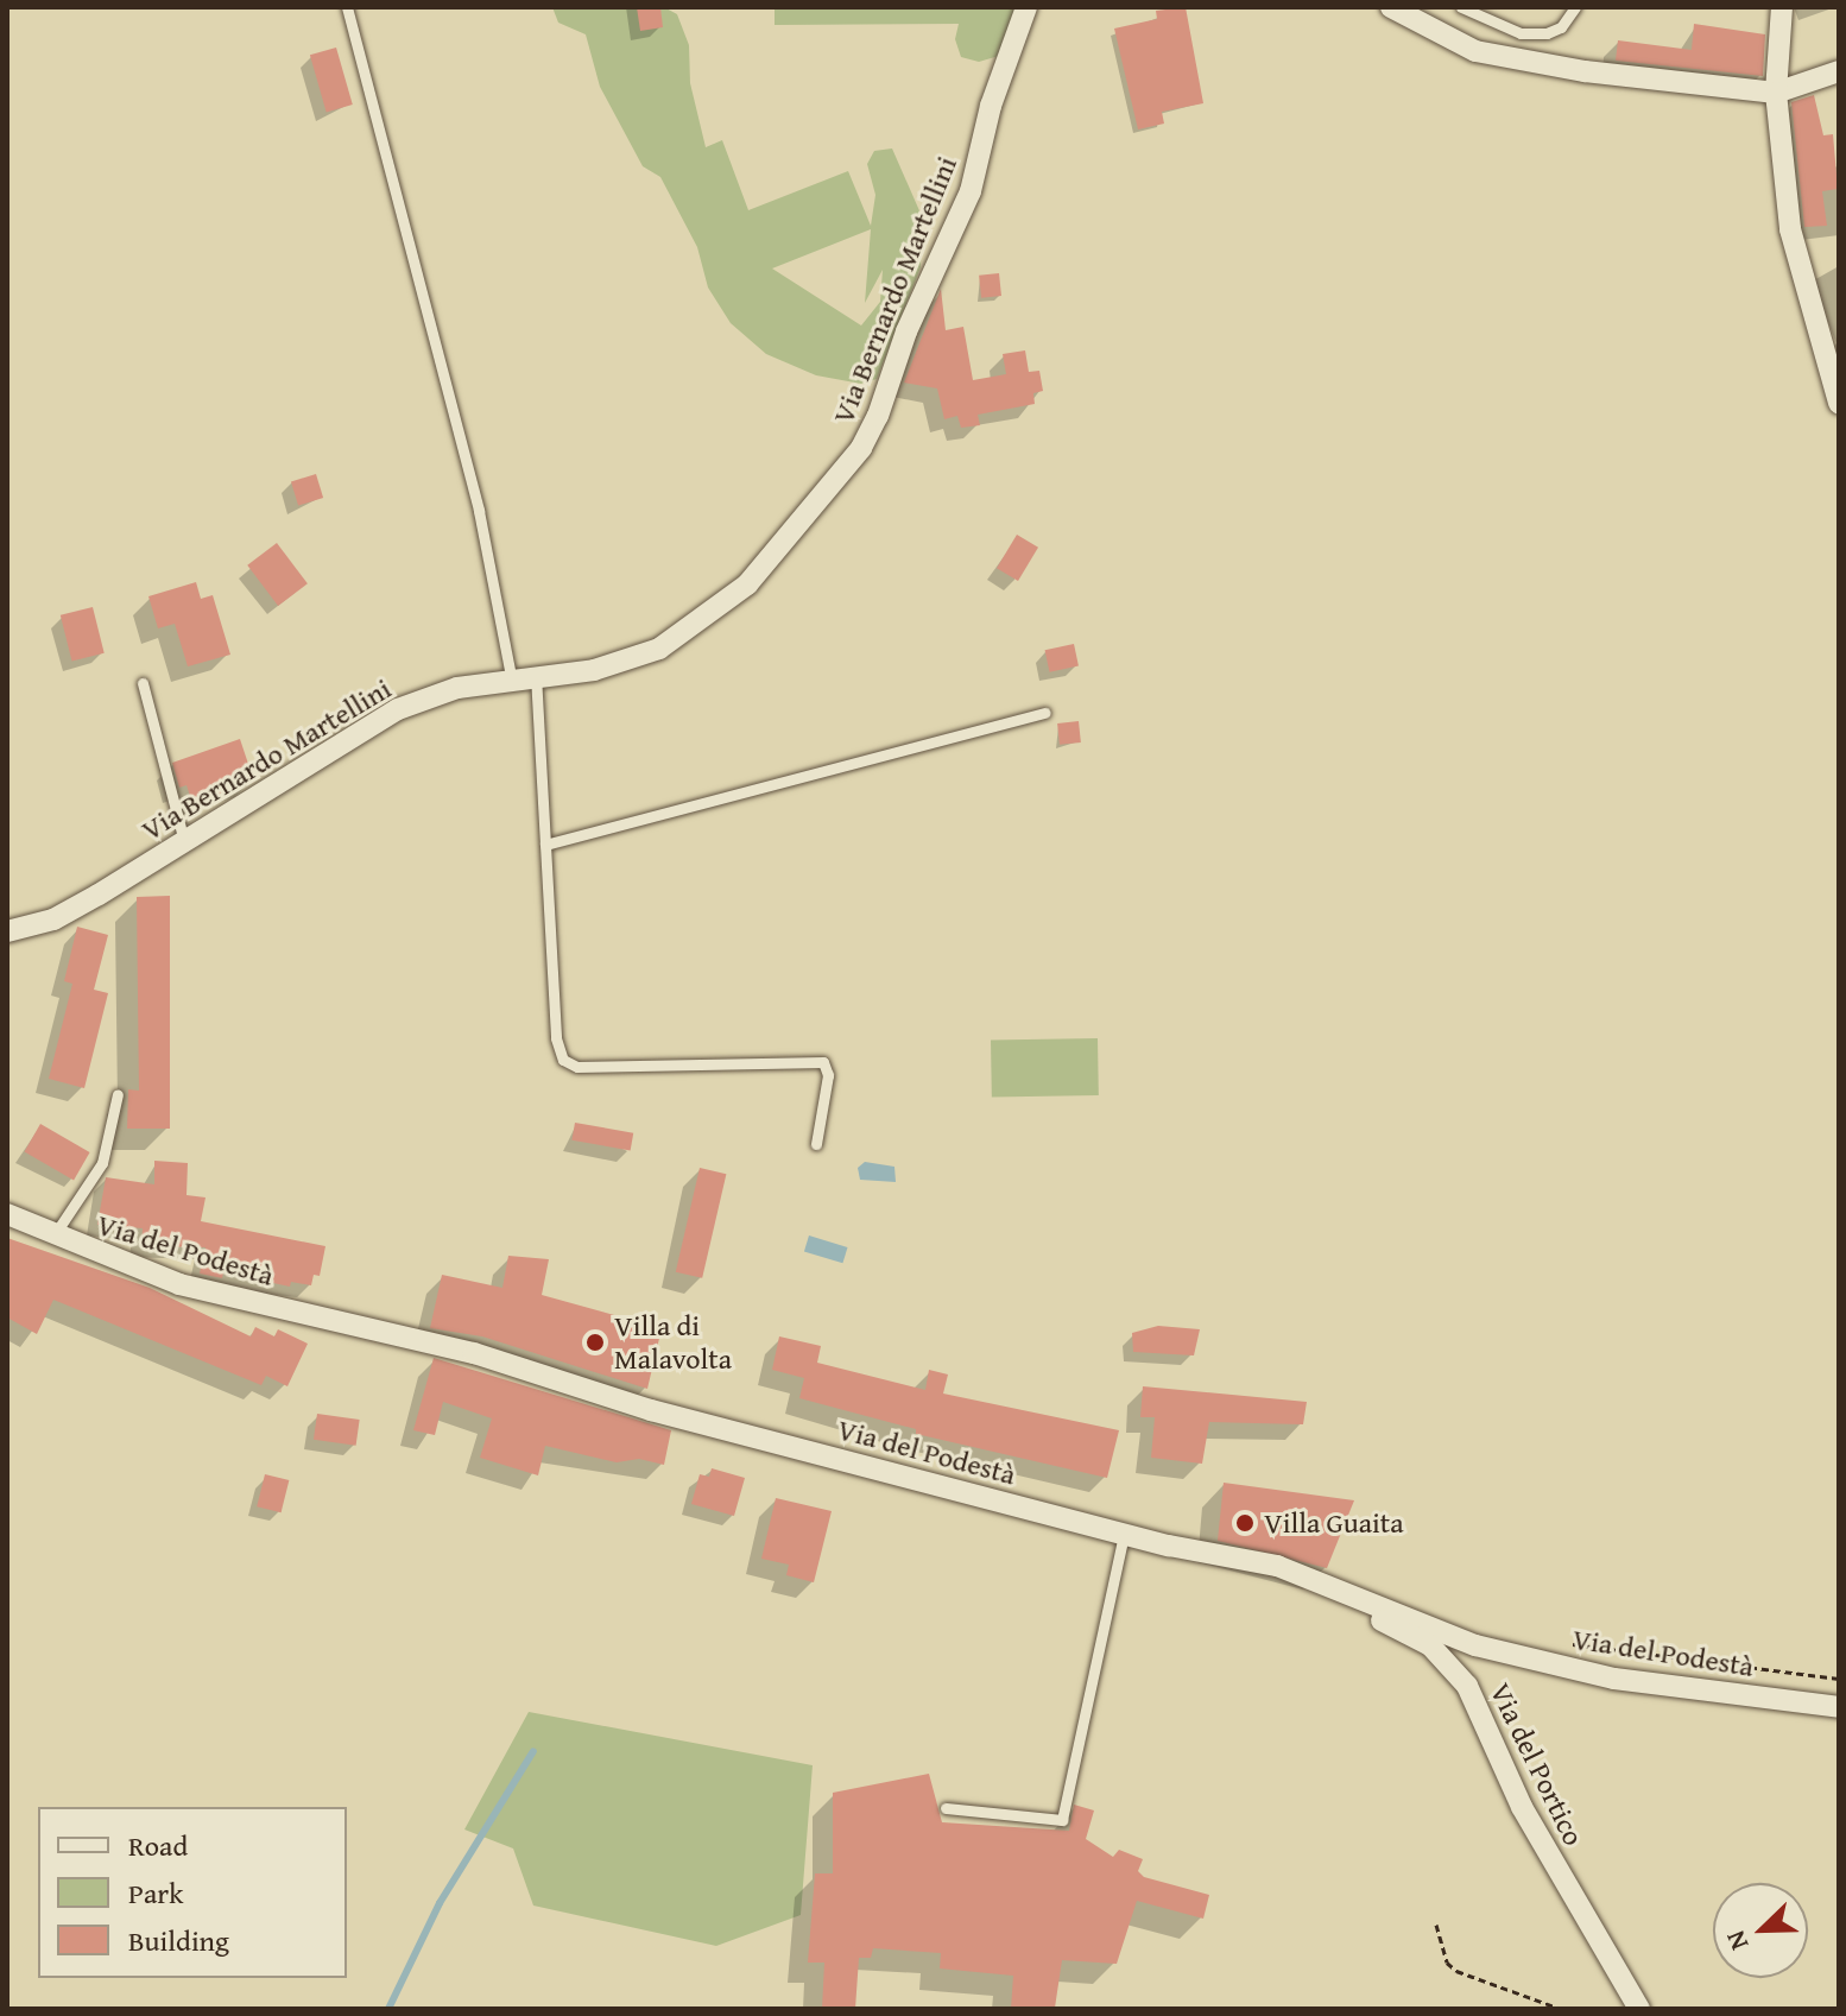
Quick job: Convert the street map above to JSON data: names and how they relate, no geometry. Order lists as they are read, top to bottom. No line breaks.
{"streets":{"street":["Via Bernardo Martellini","Via del Podestà","Via del Portico"]},"crossings":[["Via del Podestà","Via del Portico"]],"places":["Villa di Malavolta","Villa Guaita"],"legend":["Road","Park","Building"],"north":"bottom left"}
